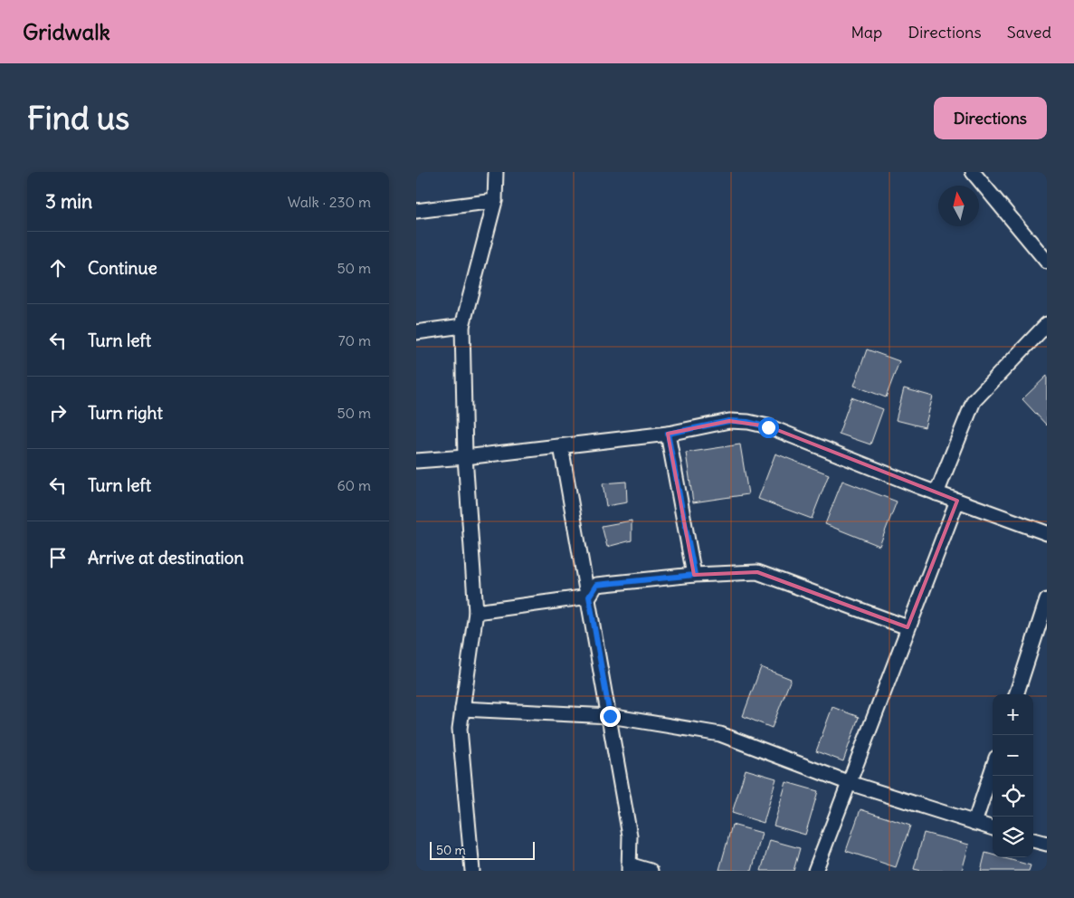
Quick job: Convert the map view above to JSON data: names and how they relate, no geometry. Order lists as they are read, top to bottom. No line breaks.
{"scale_bar":"50 m","north":"top","page":{"header":"Gridwalk","nav":["Map","Directions","Saved"],"buttons":"Directions","title":"Find us","heading":["3 min","Walk · 230 m"],"list":[["Continue","50 m"],["Turn left","70 m"],["Turn right","50 m"],["Turn left","60 m"],"Arrive at destination"],"map_buttons":["+","−"],"scale":"50 m"}}
